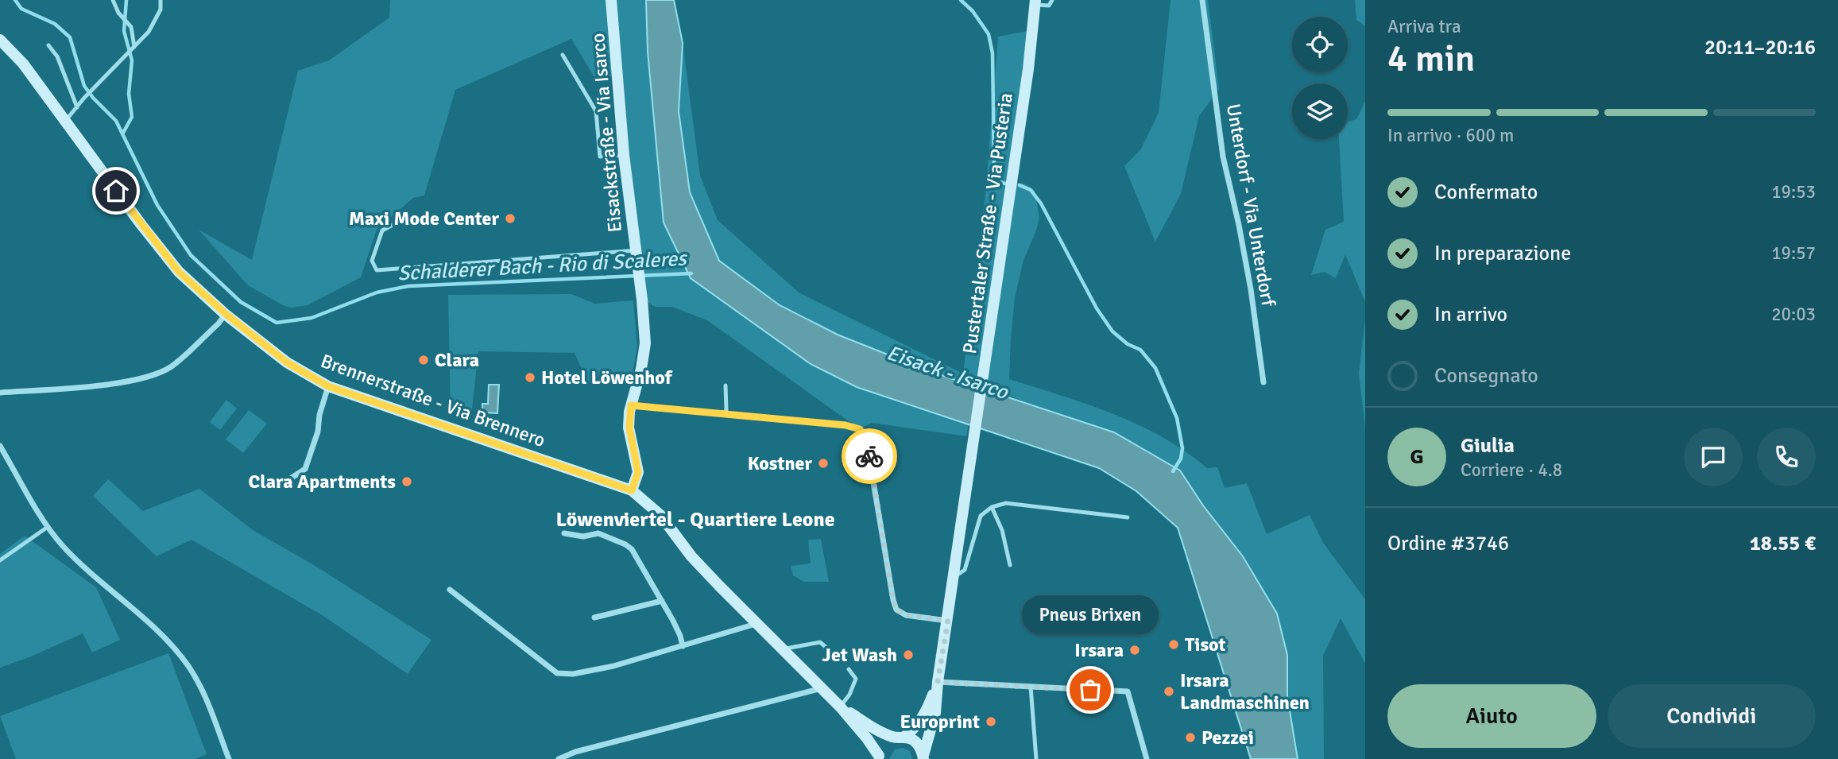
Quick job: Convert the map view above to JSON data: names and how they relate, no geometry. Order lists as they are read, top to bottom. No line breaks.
{"streets":{"main road":["Eisackstraße - Via Isarco","Pustertaler Straße - Via Pusteria","Brennerstraße - Via Brennero"],"street":["Unterdorf - Via Unterdorf"]},"crossings":[["Eisackstraße - Via Isarco","Brennerstraße - Via Brennero"],["Pustertaler Straße - Via Pusteria","Brennerstraße - Via Brennero"]],"districts":["Löwenviertel - Quartiere Leone"],"water":["Schalderer Bach - Rio di Scaleres","Eisack - Isarco"],"places":["Maxi Mode Center","Clara","Hotel Löwenhof","Kostner","Clara Apartments","Tisot","Irsara","Jet Wash","Pneus Brixen","Irsara Landmaschinen","Europrint","Pezzei"],"page":{"heading":["4 min","Arriva tra","20:11–20:16"],"panel":["Giulia","Corriere · 4.8","Ordine #3746","18.55 €"],"bar":"In arrivo · 600 m","list":[["Confermato","19:53"],["In preparazione","19:57"],["In arrivo","20:03"],"Consegnato"],"round":"G","bubble":"Pneus Brixen","buttons":["Aiuto","Condividi"]}}
